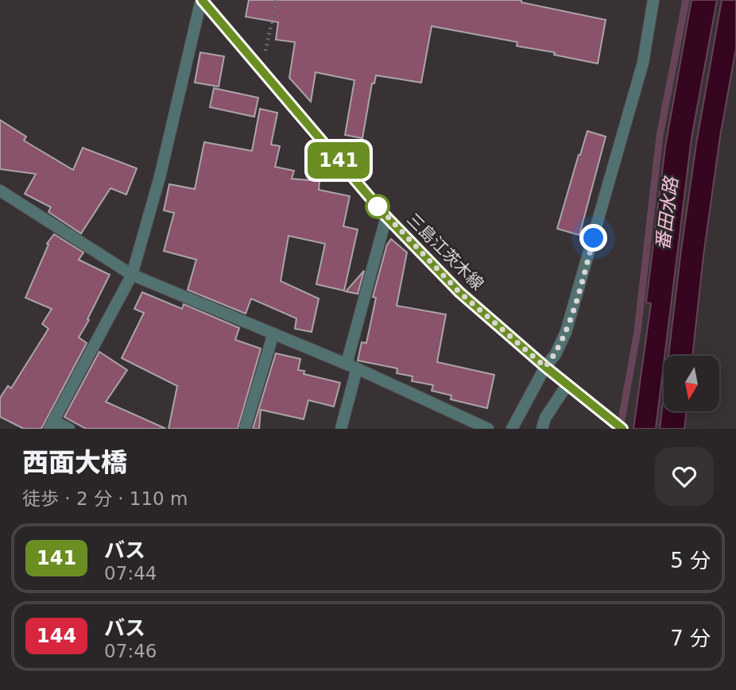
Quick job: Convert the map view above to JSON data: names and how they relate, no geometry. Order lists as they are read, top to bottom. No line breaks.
{"streets":{"main road":["三島江茨木線"]},"water":["番田水路"],"lines":["bus line 141"],"north":"bottom","page":{"on_map":"141","heading":["西面大橋","徒歩 · 2 分 · 110 m"],"list":[{"mark":"141","name":"バス","note":"07:44","value":"5 分"},{"mark":"144","name":"バス","note":"07:46","value":"7 分"}]}}
